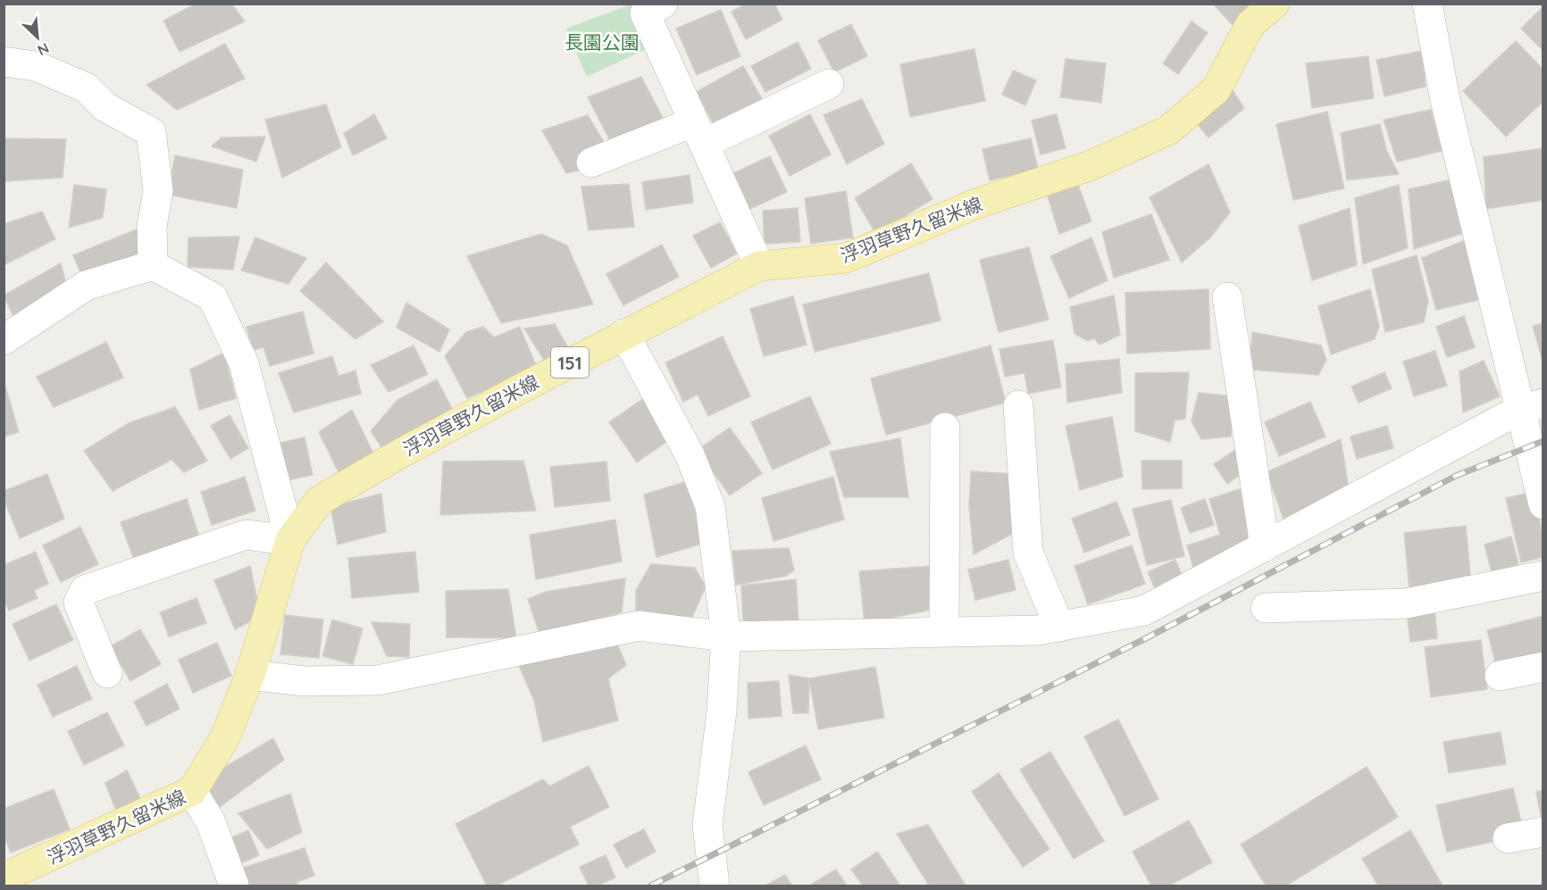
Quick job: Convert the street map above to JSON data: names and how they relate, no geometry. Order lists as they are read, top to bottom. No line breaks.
{"streets":{"main road":["浮羽草野久留米線","151"]},"parks":["長園公園"],"north":"bottom right"}
